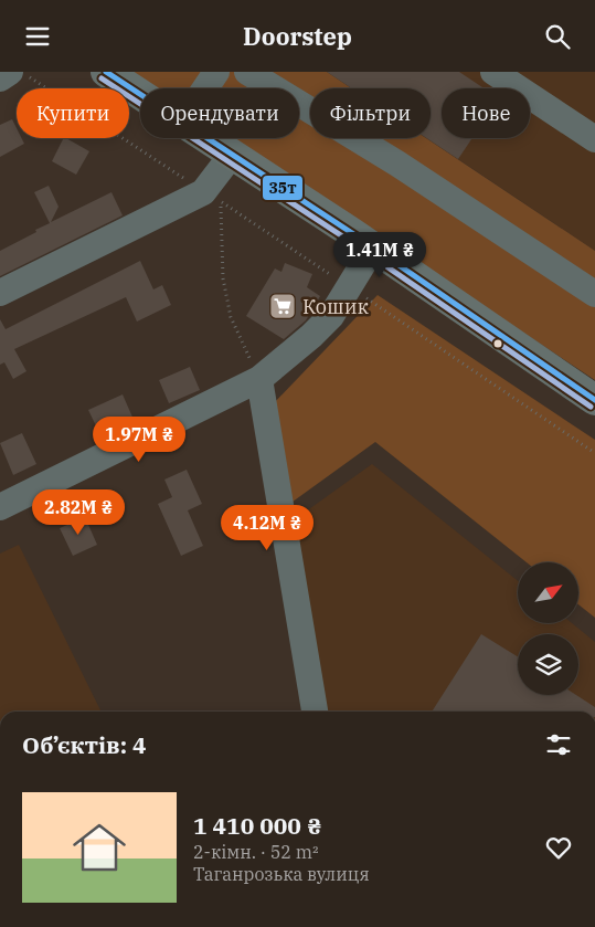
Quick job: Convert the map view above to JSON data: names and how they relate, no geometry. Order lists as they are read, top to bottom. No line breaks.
{"places":{"supermarket":["Кошик"]},"lines":["transit line 35т"],"north":"top right","page":{"header":"Doorstep","chip":["Купити","Орендувати","Фільтри","Нове"],"price":["1.41M ₴","1.97M ₴","2.82M ₴","4.12M ₴"],"heading":"Об’єктів: 4","list":[{"name":"1 410 000 ₴","note":"2-кімн. · 52 m² · Таганрозька вулиця"}]}}
